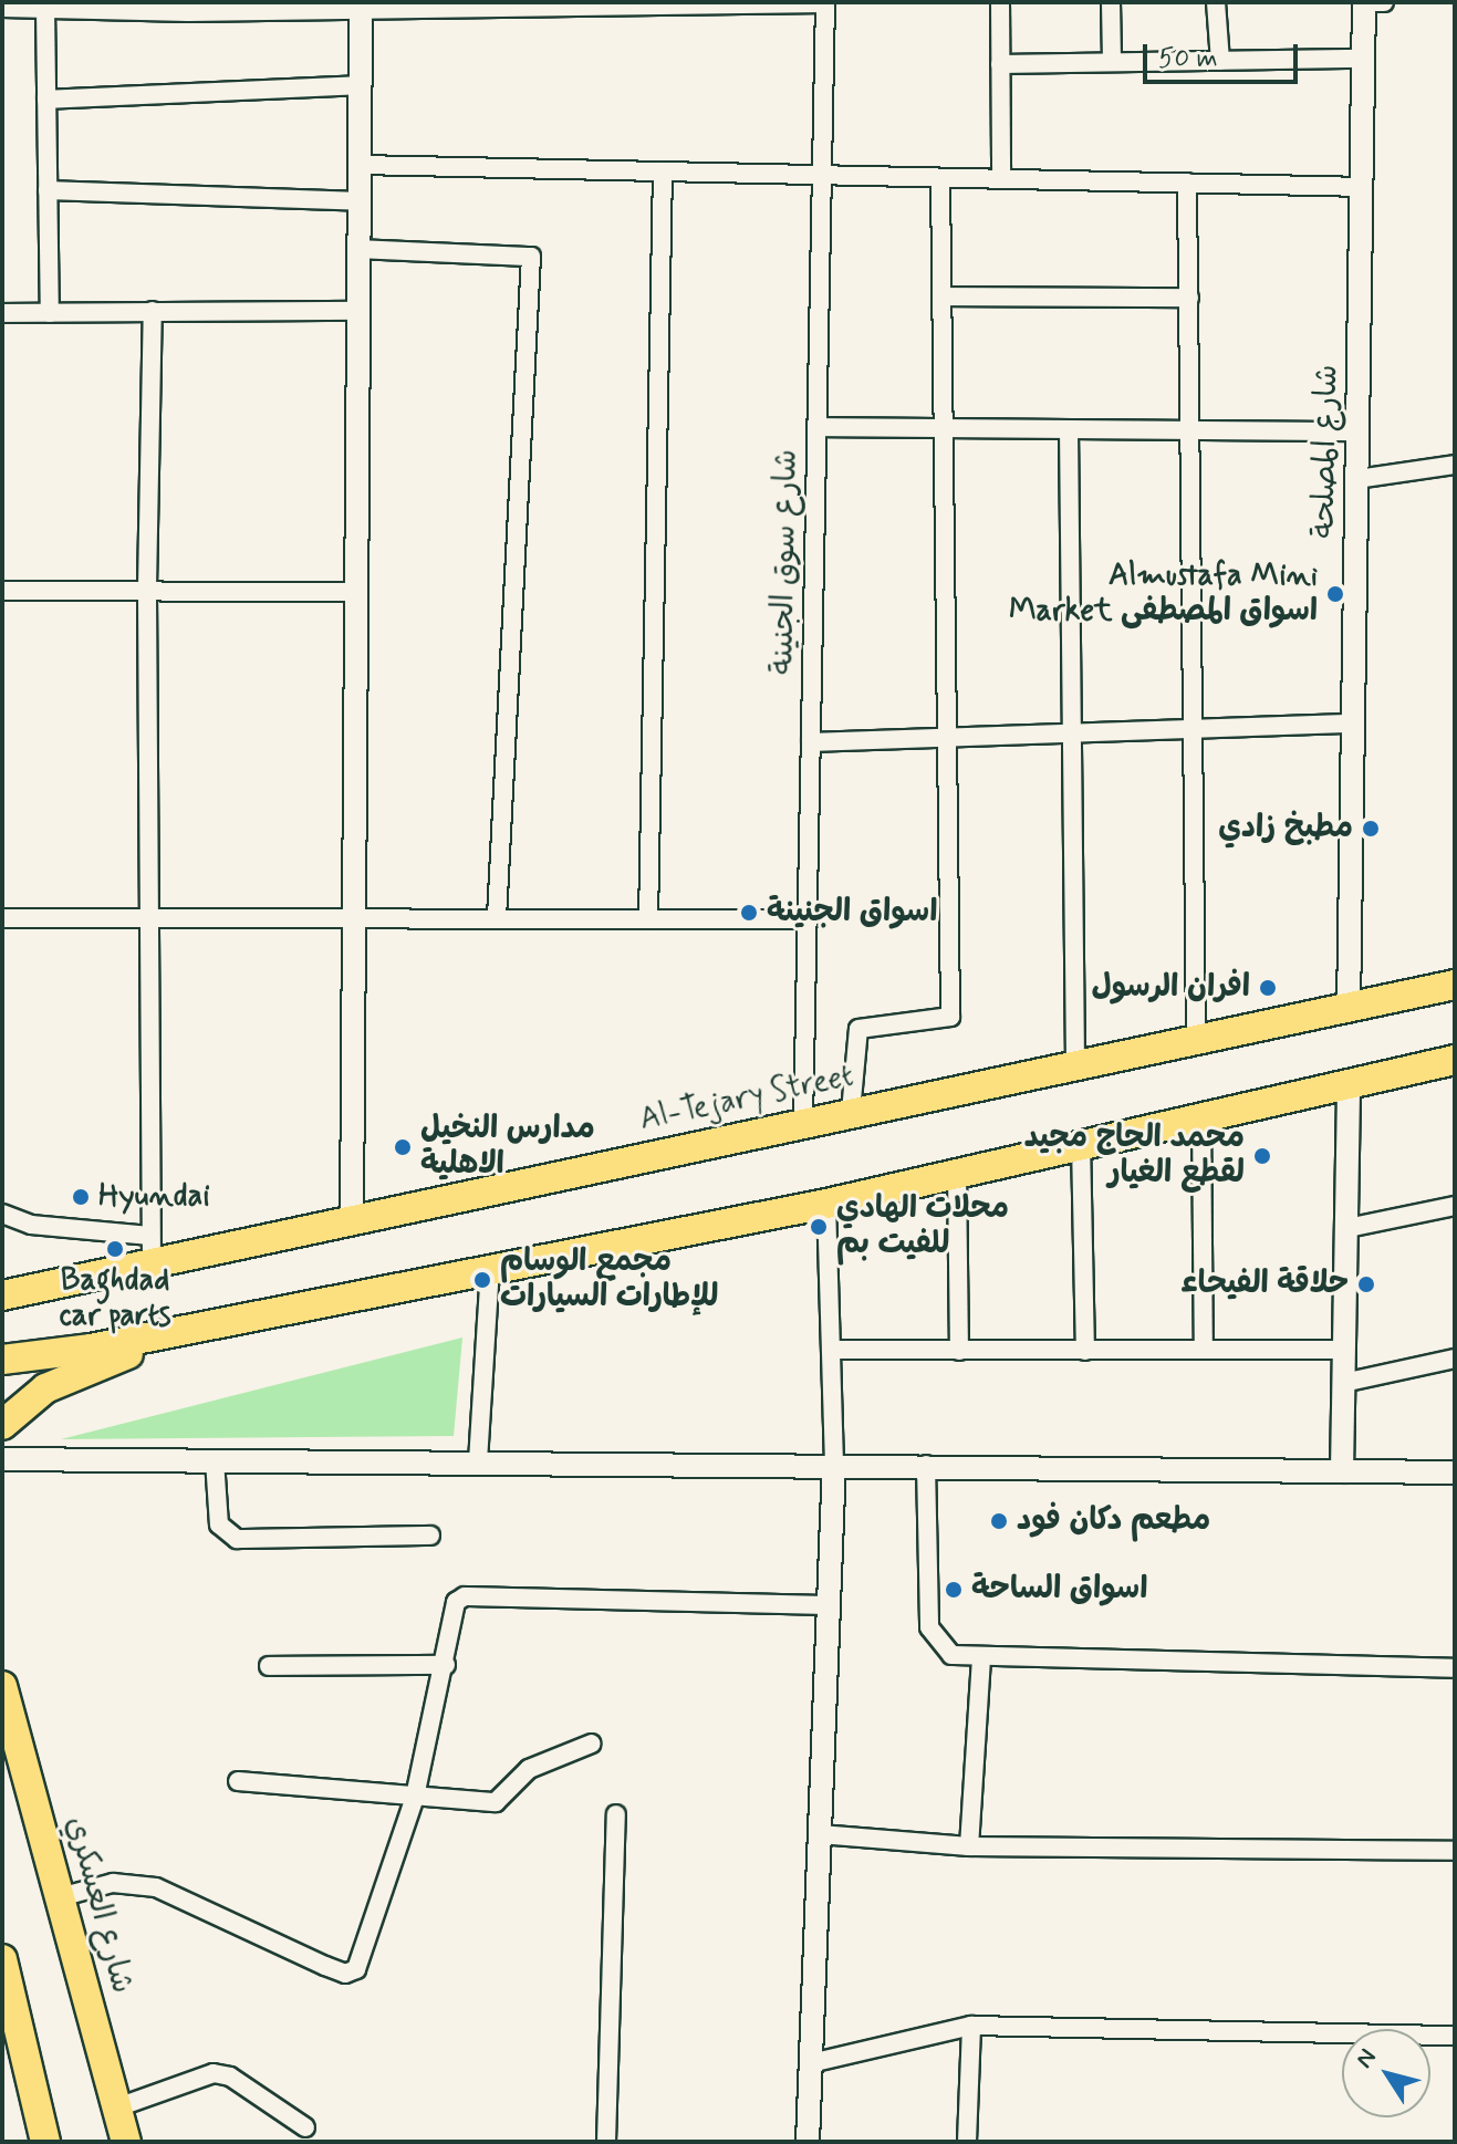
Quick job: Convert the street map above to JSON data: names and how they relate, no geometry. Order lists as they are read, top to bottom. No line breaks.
{"streets":{"main road":["Al-Tejary Street","شارع العسكري"],"street":["شارع المصلحة","شارع سوق الجنينة"]},"crossings":[["شارع المصلحة","Al-Tejary Street"],["شارع سوق الجنينة","Al-Tejary Street"]],"places":["Almustafa Mini Market اسواق المصطفى","مطبخ زادي","اسواق الجنينة","افران الرسول","مدارس النخيل الاهلية","محمد الحاج مجيد لقطع الغيار","Hyundai","محلات الهادي للفيت بم","Baghdad car parts","مجمع الوسام للإطارات السيارات","حلاقة الفيحاء","مطعم دكان فود","اسواق الساحة"],"scale_bar":"50 m","north":"top left"}
